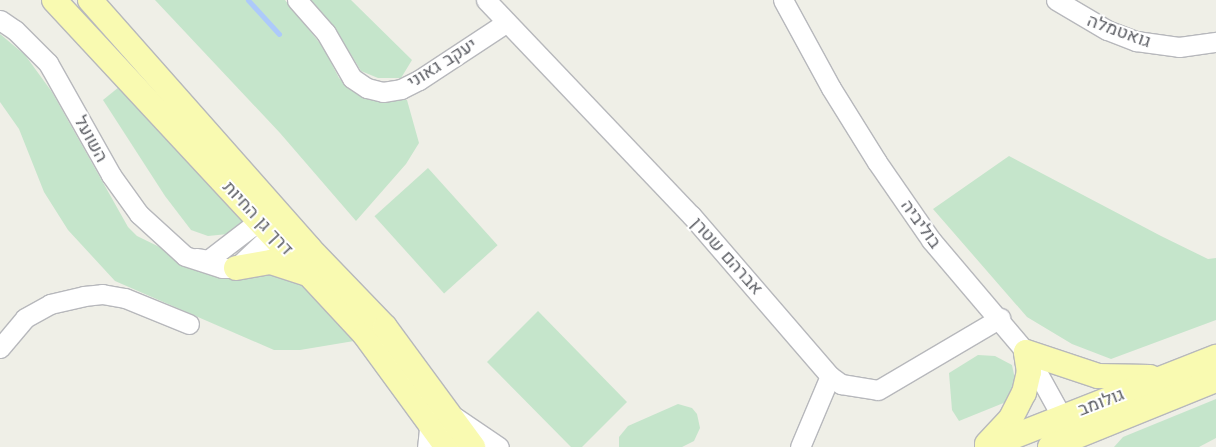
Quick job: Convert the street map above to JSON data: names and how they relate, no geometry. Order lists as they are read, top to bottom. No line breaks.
{"streets":{"main road":["דרך גן החיות","גולומב"],"street":["גואטמלה","יעקב גאוני","השועל","בוליביה","אברהם שטרן"]},"crossings":[["יעקב גאוני","אברהם שטרן"],["בוליביה","אברהם שטרן"],["בוליביה","גולומב"]]}
